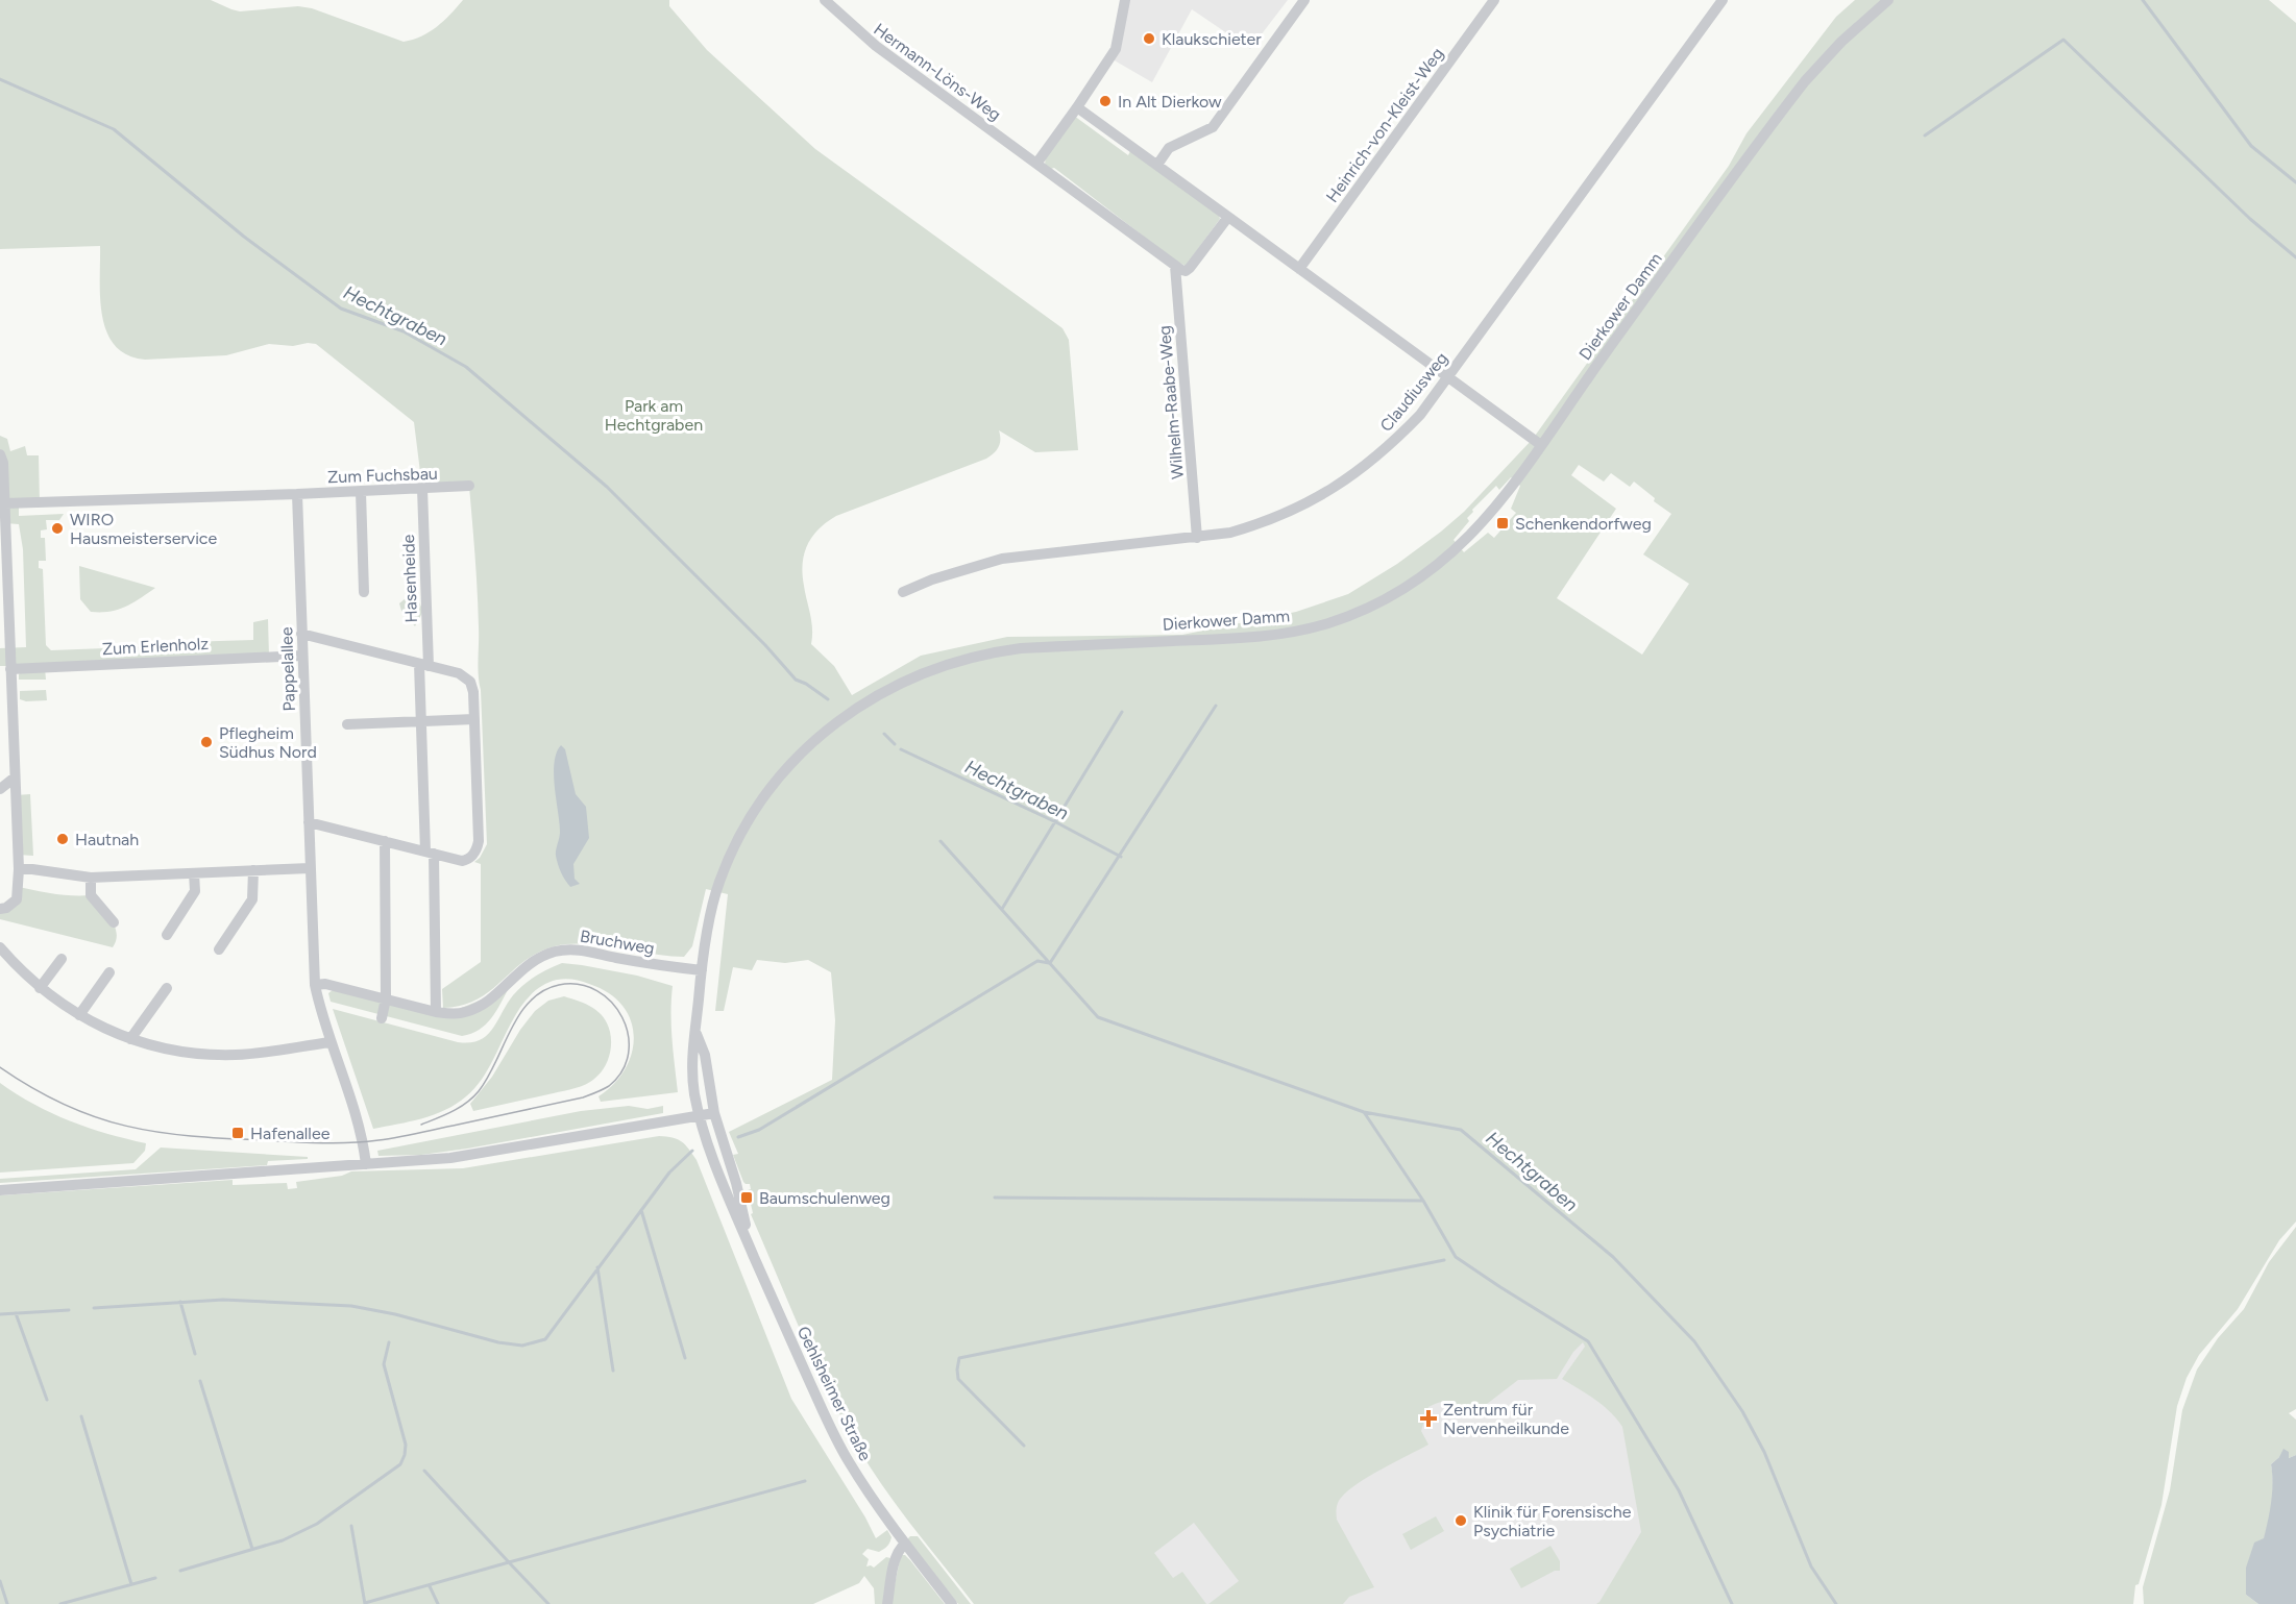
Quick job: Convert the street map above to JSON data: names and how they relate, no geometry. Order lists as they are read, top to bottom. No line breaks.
{"streets":{"street":["Hermann-Löns-Weg","Heinrich-von-Kleist-Weg","Dierkower Damm","Claudiusweg","Wilhelm-Raabe-Weg","Zum Fuchsbau","Hasenheide","Zum Erlenholz","Pappelallee","Bruchweg","Gehlsheimer Straße"]},"crossings":[["Hermann-Löns-Weg","Wilhelm-Raabe-Weg"],["Dierkower Damm","Bruchweg"],["Dierkower Damm","Gehlsheimer Straße"],["Claudiusweg","Wilhelm-Raabe-Weg"],["Zum Fuchsbau","Hasenheide"],["Zum Fuchsbau","Pappelallee"],["Zum Erlenholz","Pappelallee"],["Pappelallee","Bruchweg"]],"water":["Hechtgraben"],"parks":["Park am Hechtgraben"],"places":{"other":["Klaukschieter","In Alt Dierkow","WIRO Hausmeisterservice","Pflegheim Südhus Nord","Hautnah","Klinik für Forensische Psychiatrie"],"transit":["Schenkendorfweg","Hafenallee","Baumschulenweg"],"health":["Zentrum für Nervenheilkunde"]}}
